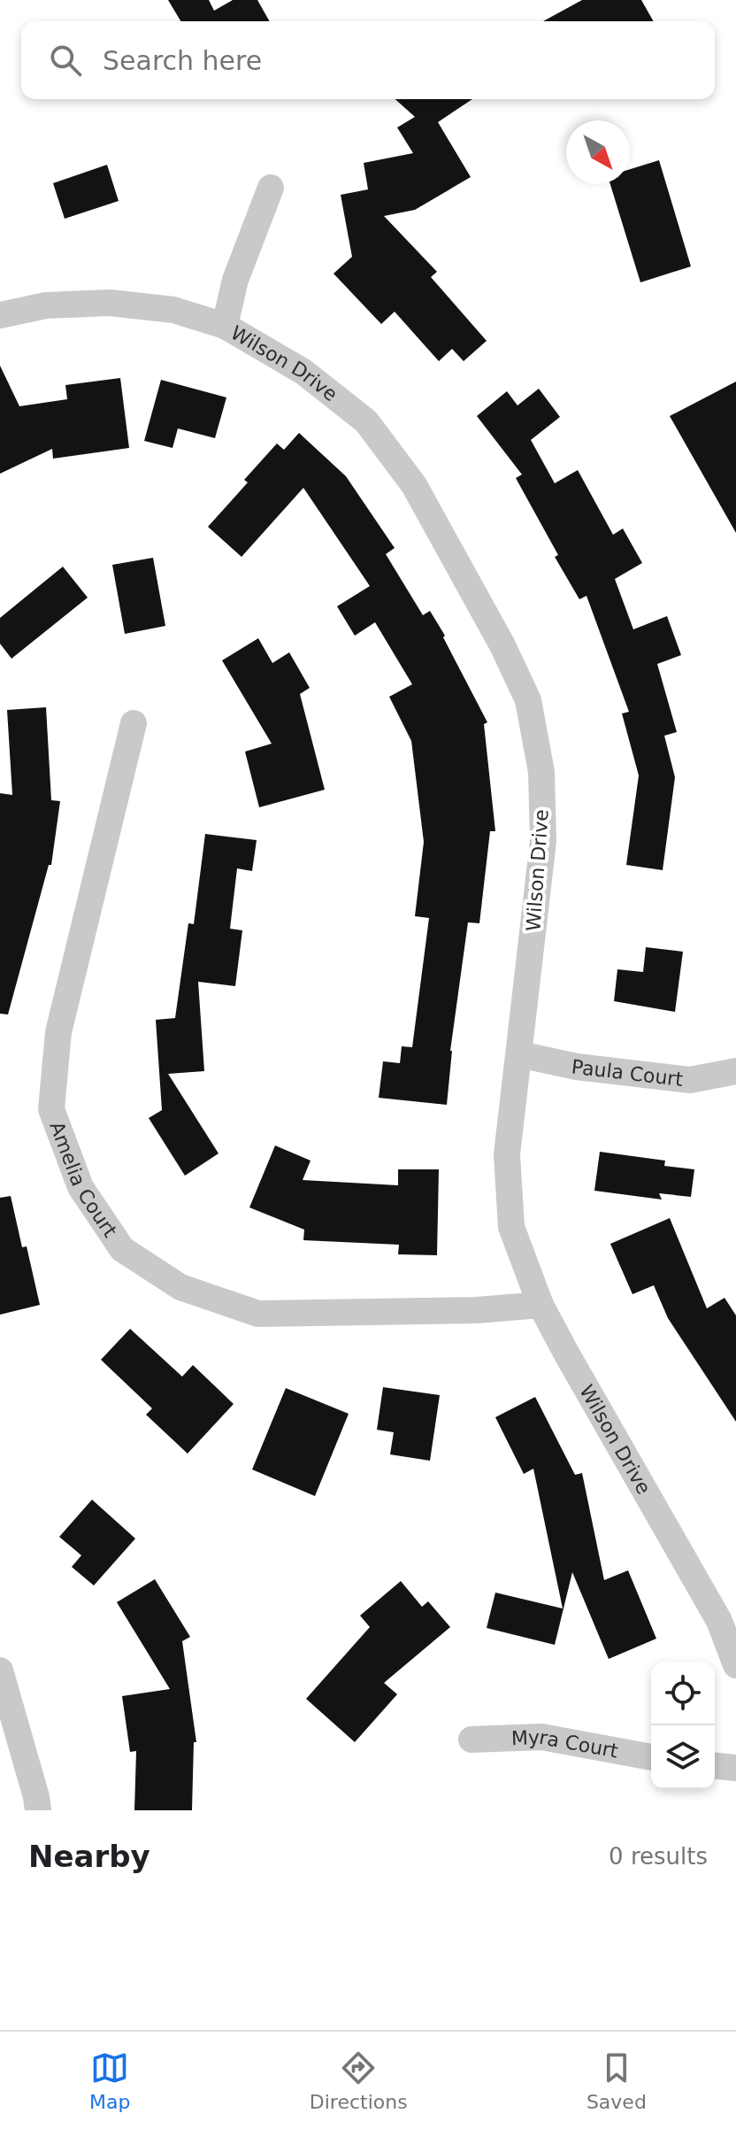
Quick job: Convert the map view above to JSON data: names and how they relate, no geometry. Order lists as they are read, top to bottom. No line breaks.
{"streets":{"street":["Wilson Drive","Paula Court","Amelia Court","Myra Court"]},"crossings":[["Wilson Drive","Paula Court"],["Wilson Drive","Amelia Court"]],"north":"bottom right","page":{"search":"Search here","heading":["Nearby","0 results"],"nav":["Map","Directions","Saved"]}}
